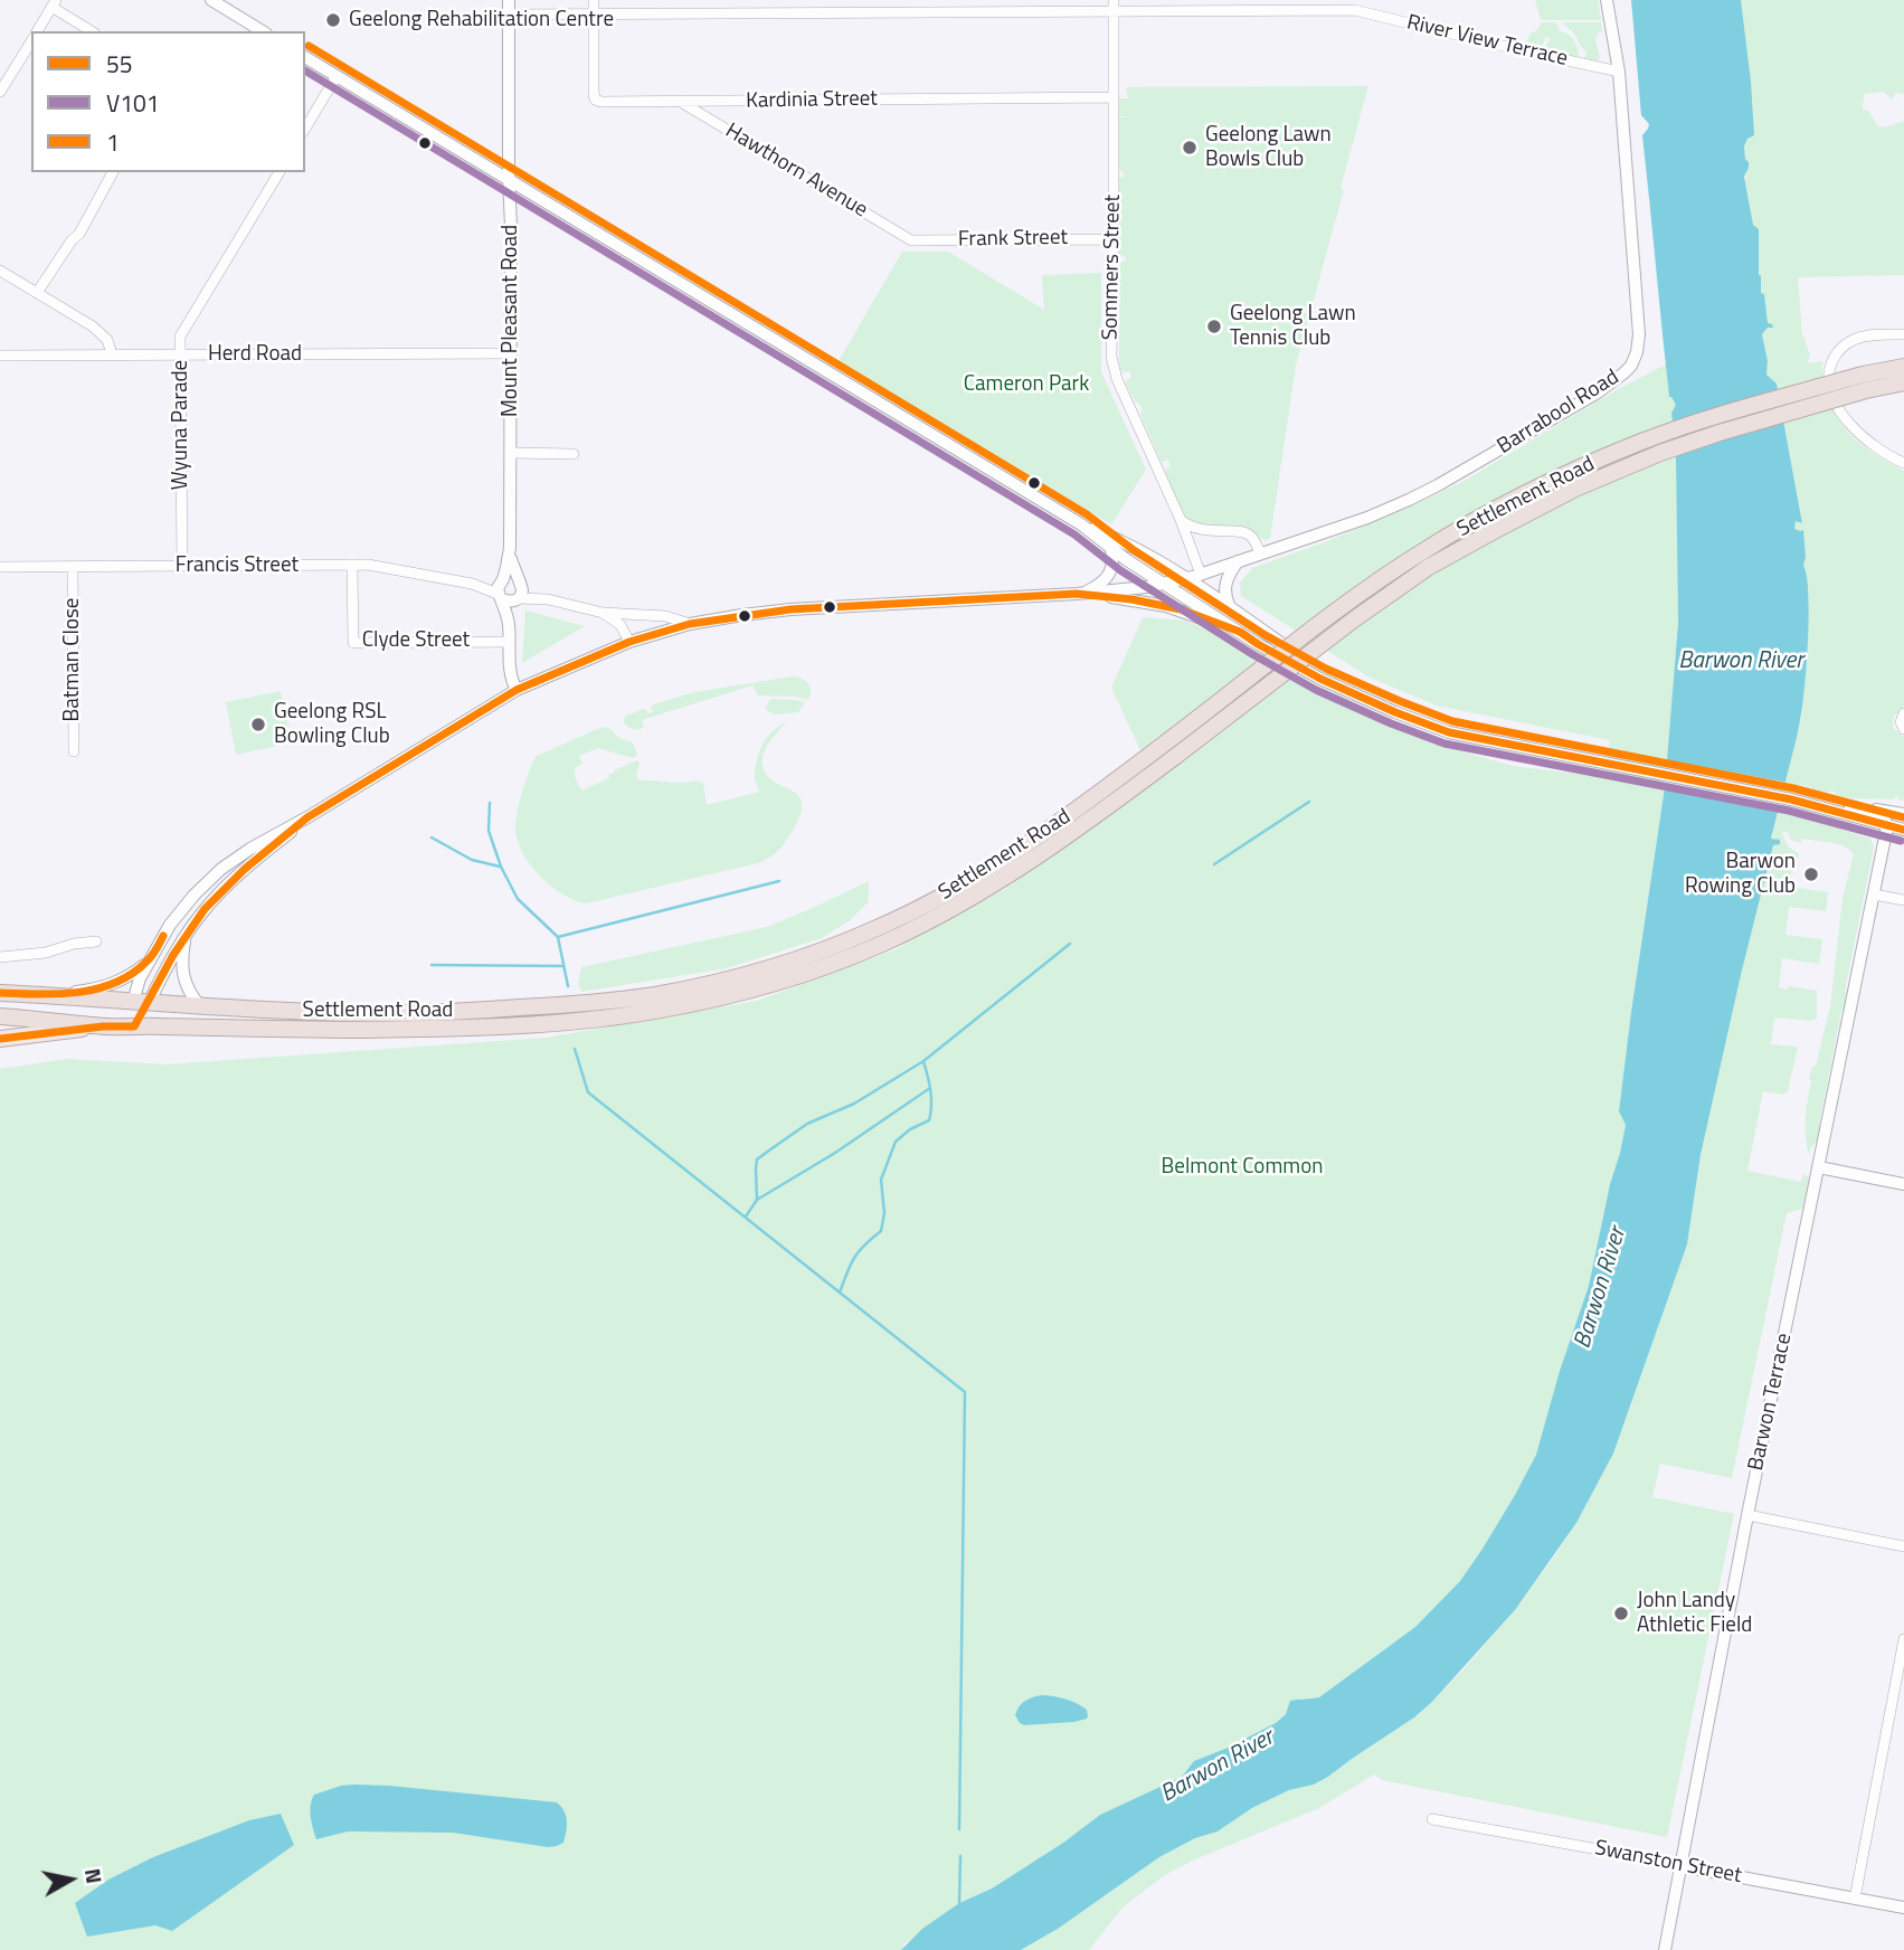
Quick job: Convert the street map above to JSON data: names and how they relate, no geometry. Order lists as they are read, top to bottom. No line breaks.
{"streets":{"highway":["Settlement Road"],"street":["River View Terrace","Kardinia Street","Hawthorn Avenue","Frank Street","Sommers Street","Mount Pleasant Road","Herd Road","Barrabool Road","Wyuna Parade","Francis Street","Clyde Street","Batman Close","Barwon Terrace","Swanston Street"]},"crossings":[["River View Terrace","Kardinia Street"],["River View Terrace","Sommers Street"],["River View Terrace","Mount Pleasant Road"],["River View Terrace","Barrabool Road"],["Kardinia Street","Hawthorn Avenue"],["Kardinia Street","Sommers Street"],["Hawthorn Avenue","Frank Street"],["Frank Street","Sommers Street"],["Sommers Street","Barrabool Road"],["Mount Pleasant Road","Herd Road"],["Mount Pleasant Road","Francis Street"],["Mount Pleasant Road","Clyde Street"],["Herd Road","Wyuna Parade"],["Wyuna Parade","Francis Street"],["Francis Street","Clyde Street"],["Francis Street","Batman Close"],["Barwon Terrace","Swanston Street"]],"water":["Barwon River"],"parks":["Cameron Park","Belmont Common"],"places":["Geelong Rehabilitation Centre","Geelong Lawn Bowls Club","Geelong Lawn Tennis Club","Geelong RSL Bowling Club","Barwon Rowing Club","John Landy Athletic Field"],"lines":["transit line 1","transit line V101","transit line 55"],"legend":["55","V101","1"],"north":"right"}
